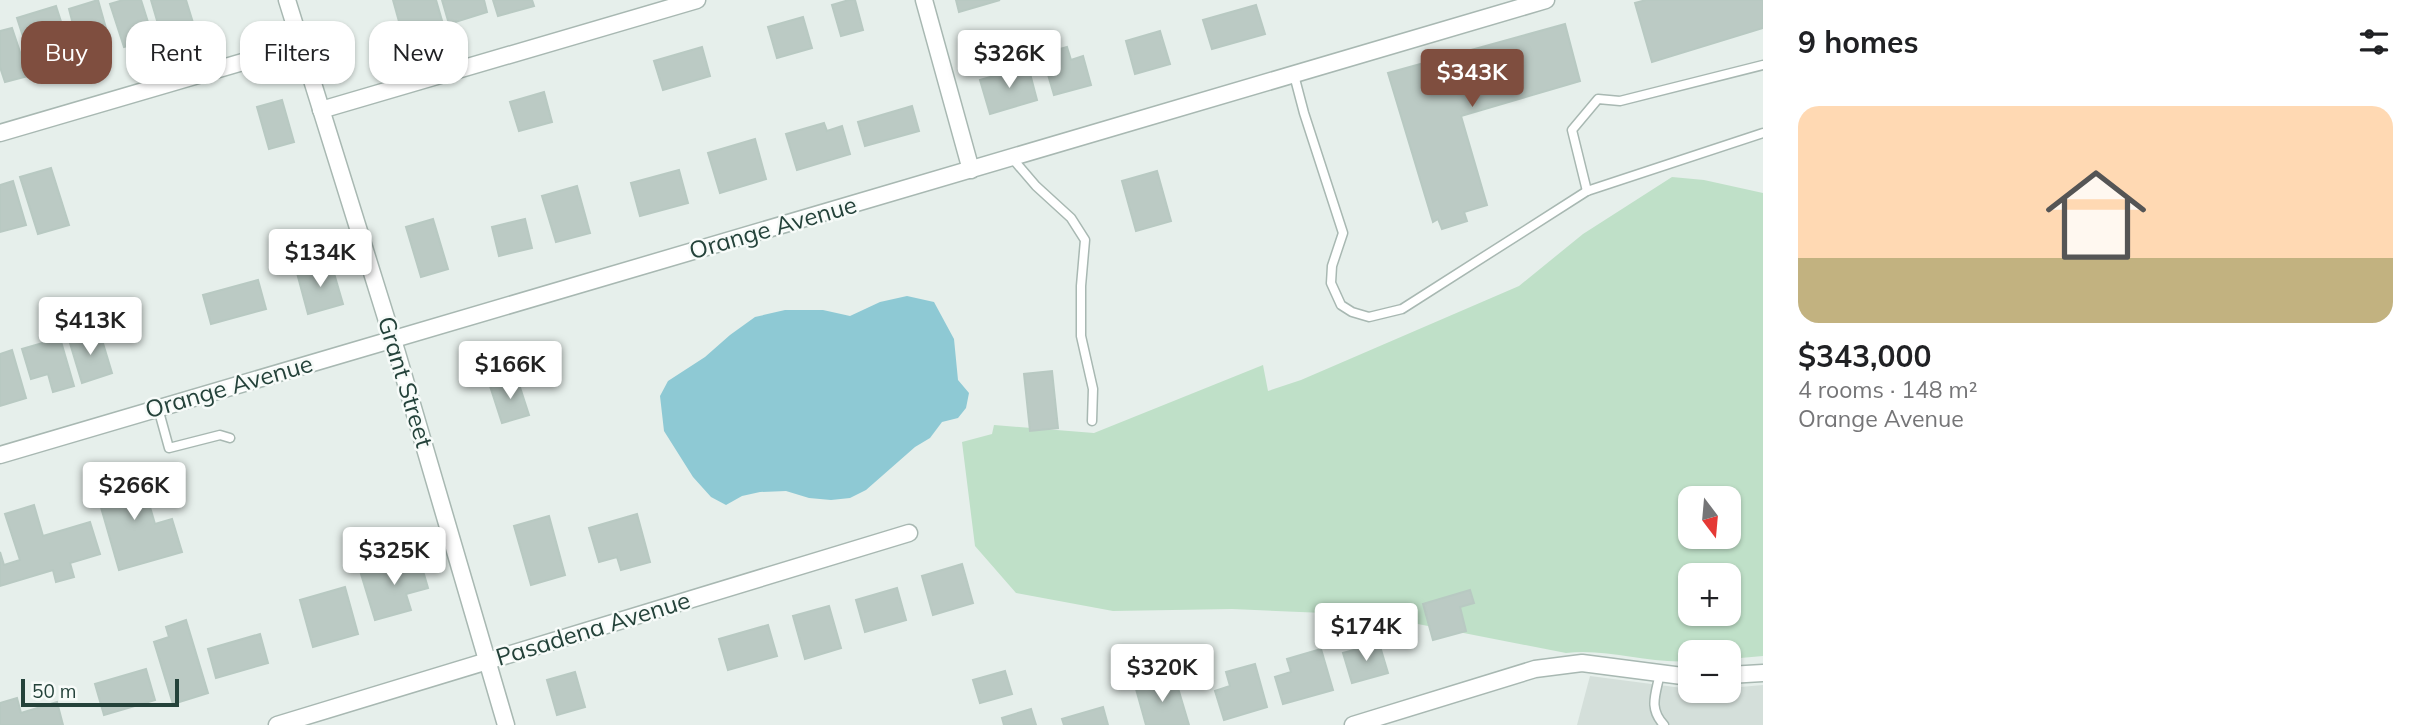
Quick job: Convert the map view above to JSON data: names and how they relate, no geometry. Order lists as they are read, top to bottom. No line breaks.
{"streets":{"street":["Orange Avenue","Grant Street","Pasadena Avenue"]},"crossings":[["Orange Avenue","Grant Street"],["Grant Street","Pasadena Avenue"]],"scale_bar":"50 m","north":"bottom","page":{"heading":"9 homes","chip":["Buy","Rent","Filters","New"],"price":["$326K","$343K","$134K","$413K","$166K","$266K","$325K","$174K","$320K"],"list":[{"name":"$343,000","note":"4 rooms · 148 m² · Orange Avenue"}],"map_buttons":["+","−"],"scale":"50 m"}}
